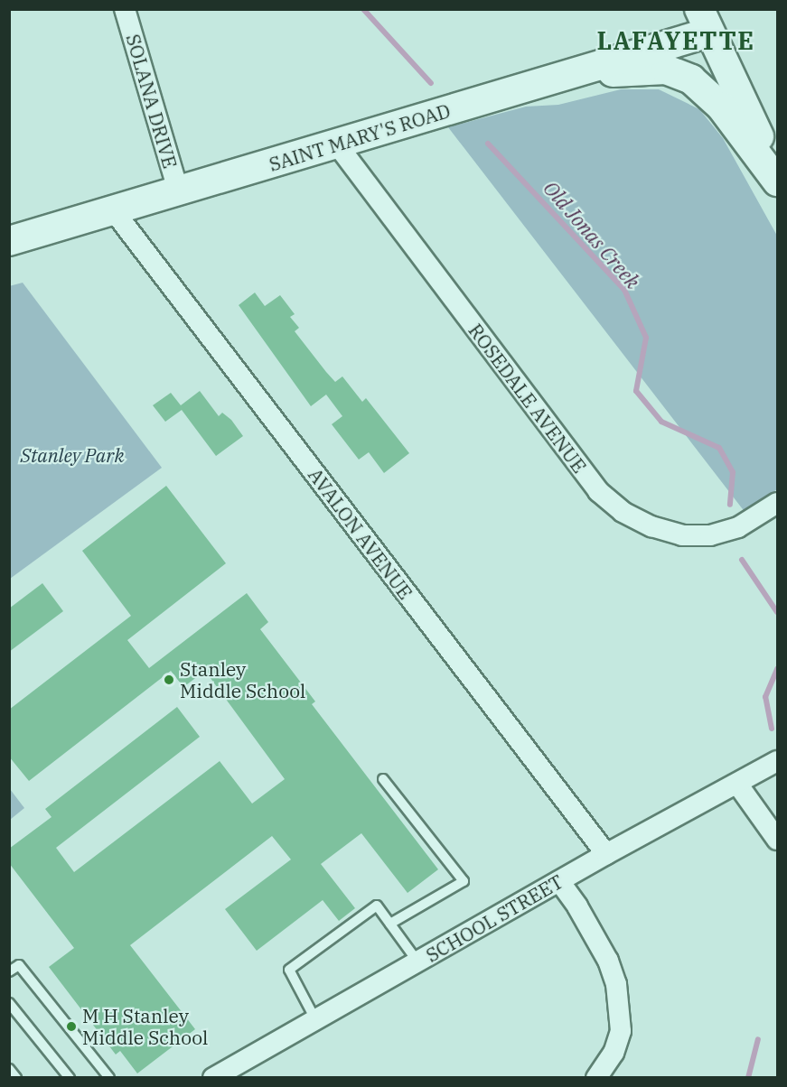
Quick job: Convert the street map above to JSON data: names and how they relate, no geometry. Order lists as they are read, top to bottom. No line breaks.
{"streets":{"street":["SOLANA DRIVE","SAINT MARY'S ROAD","ROSEDALE AVENUE","AVALON AVENUE","SCHOOL STREET"]},"crossings":[["SOLANA DRIVE","SAINT MARY'S ROAD"],["SAINT MARY'S ROAD","ROSEDALE AVENUE"],["SAINT MARY'S ROAD","AVALON AVENUE"],["AVALON AVENUE","SCHOOL STREET"]],"districts":["LAFAYETTE"],"water":["Old Jonas Creek"],"parks":["Stanley Park"],"places":["Stanley Middle School","M H Stanley Middle School"]}
